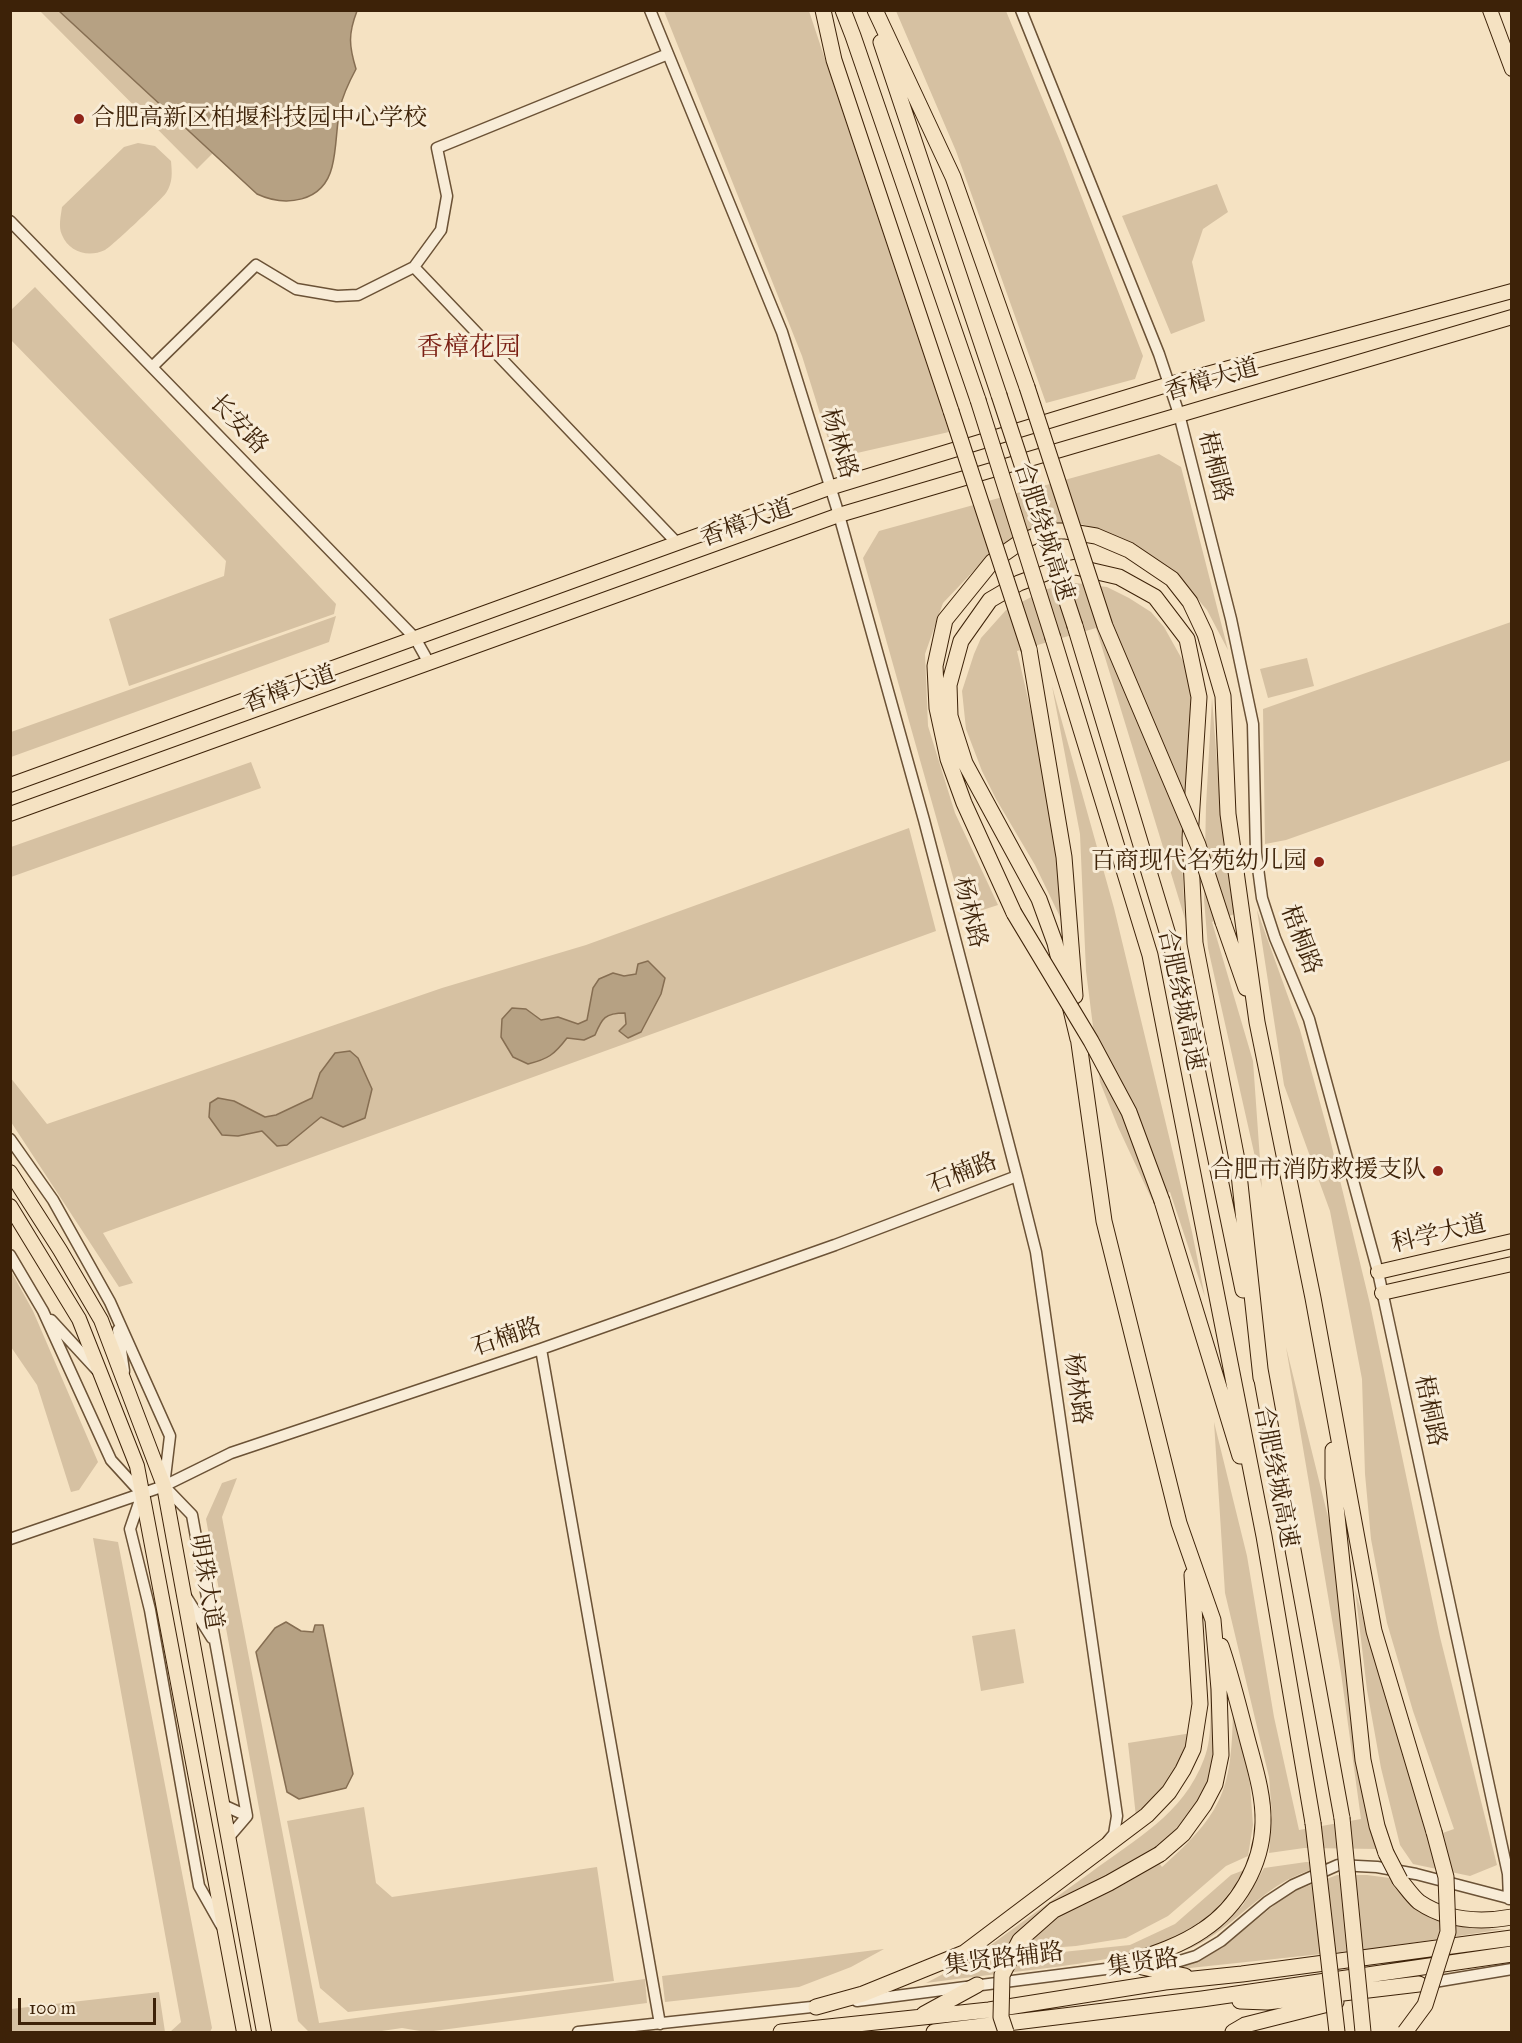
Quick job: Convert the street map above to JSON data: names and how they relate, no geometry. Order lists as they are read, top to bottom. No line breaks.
{"streets":{"highway":["合肥绕城高速","集贤路"],"main road":["香樟大道","科学大道","明珠大道"],"street":["长安路","杨林路","梧桐路","石楠路","集贤路辅路"]},"crossings":[["香樟大道","长安路"],["香樟大道","杨林路"],["香樟大道","梧桐路"],["杨林路","石楠路"],["梧桐路","科学大道"],["梧桐路","集贤路辅路"],["石楠路","明珠大道"]],"districts":["香樟花园"],"places":["合肥高新区柏堰科技园中心学校","百商现代名苑幼儿园","合肥市消防救援支队"],"scale_bar":"100 m"}
